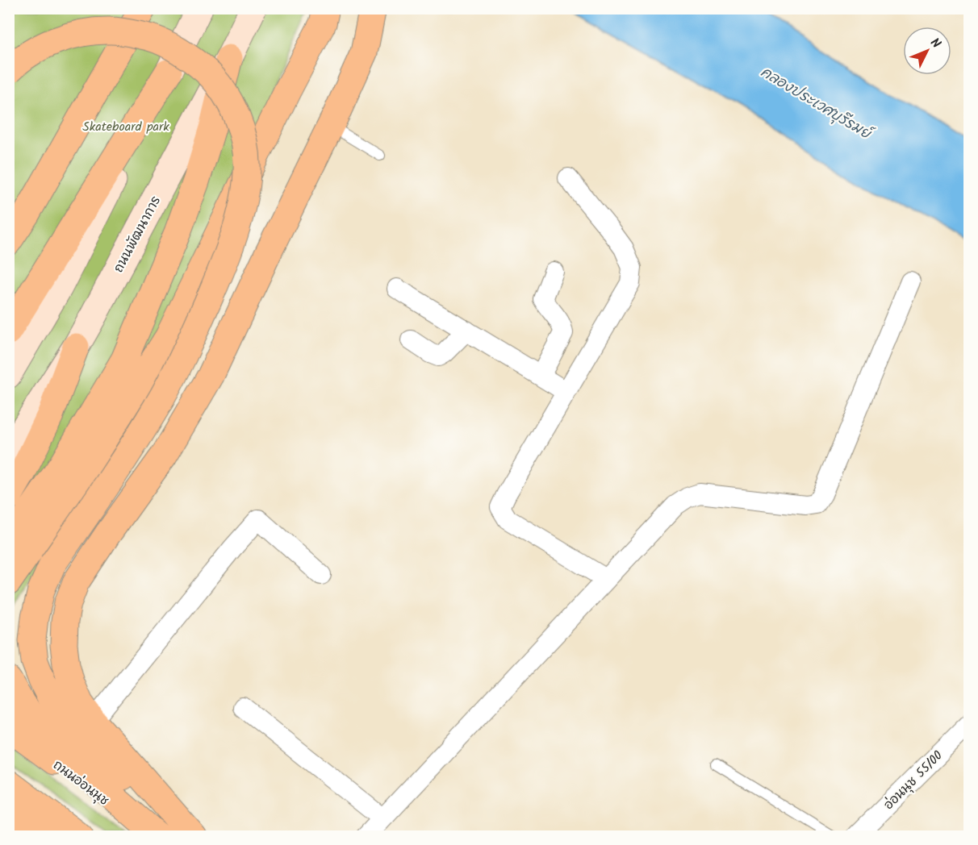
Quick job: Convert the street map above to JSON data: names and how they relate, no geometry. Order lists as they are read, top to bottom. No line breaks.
{"streets":{"main road":["ถนนพัฒนาการ","ถนนอ่อนนุช"],"street":["อ่อนนุช 55/00"]},"water":["คลองประเวศบุรีรมย์"],"parks":["Skateboard park"],"north":"top right"}
